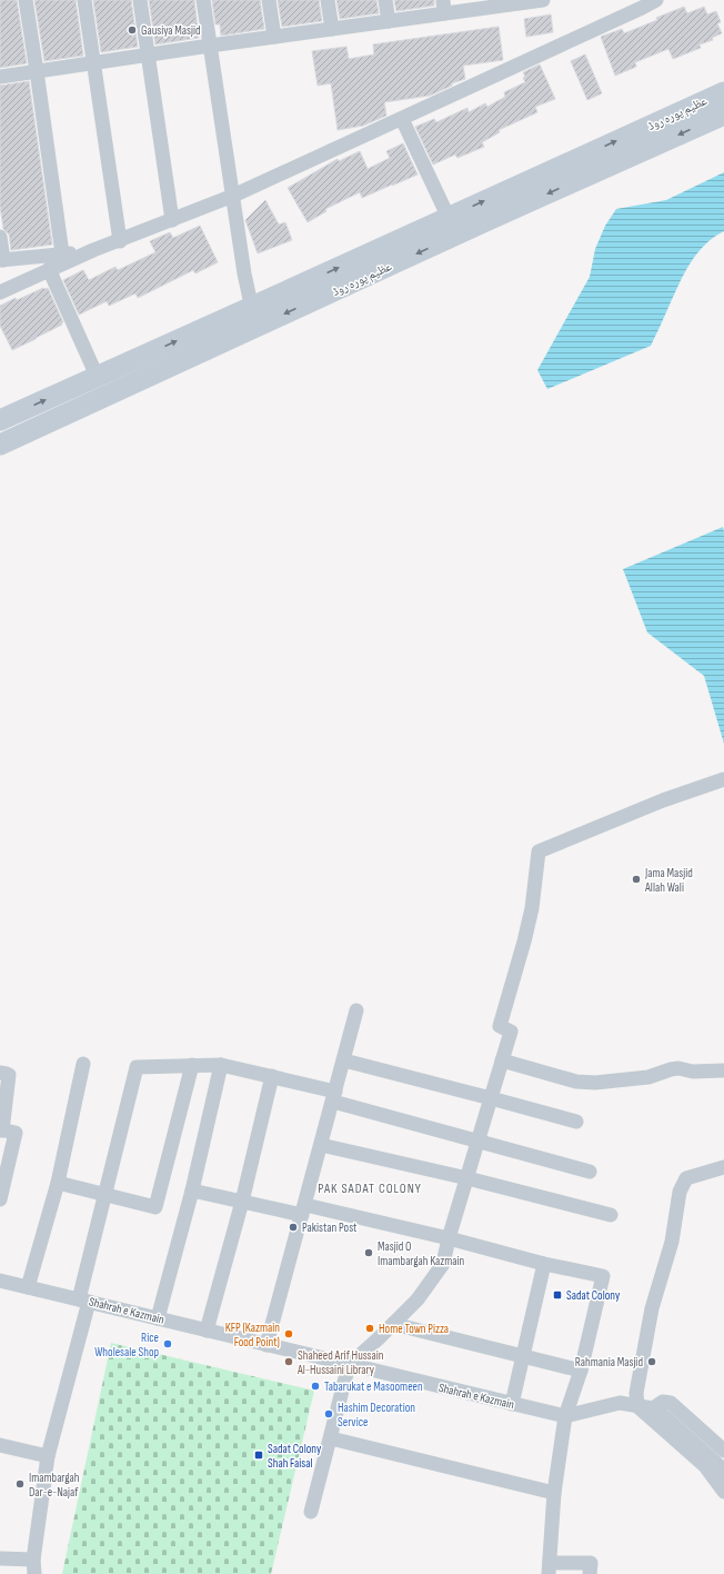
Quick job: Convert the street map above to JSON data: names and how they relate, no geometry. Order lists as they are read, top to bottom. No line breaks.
{"streets":{"main road":["عظیم پورہ روڈ"],"street":["Shahrah e Kazmain"]},"districts":["PAK SADAT COLONY"],"places":{"other":["Gausiya Masjid","Jama Masjid Allah Wali","Pakistan Post","Masjid O Imambargah Kazmain","Home Town Pizza","KFP (Kazmain Food Point)","Rice Wholesale Shop","Shaheed Arif Hussain Al-Hussaini Library","Rahmania Masjid","Tabarukat e Masoomeen","Hashim Decoration Service","Imambargah Dar-e-Najaf"],"transit":["Sadat Colony","Sadat Colony Shah Faisal"]}}
